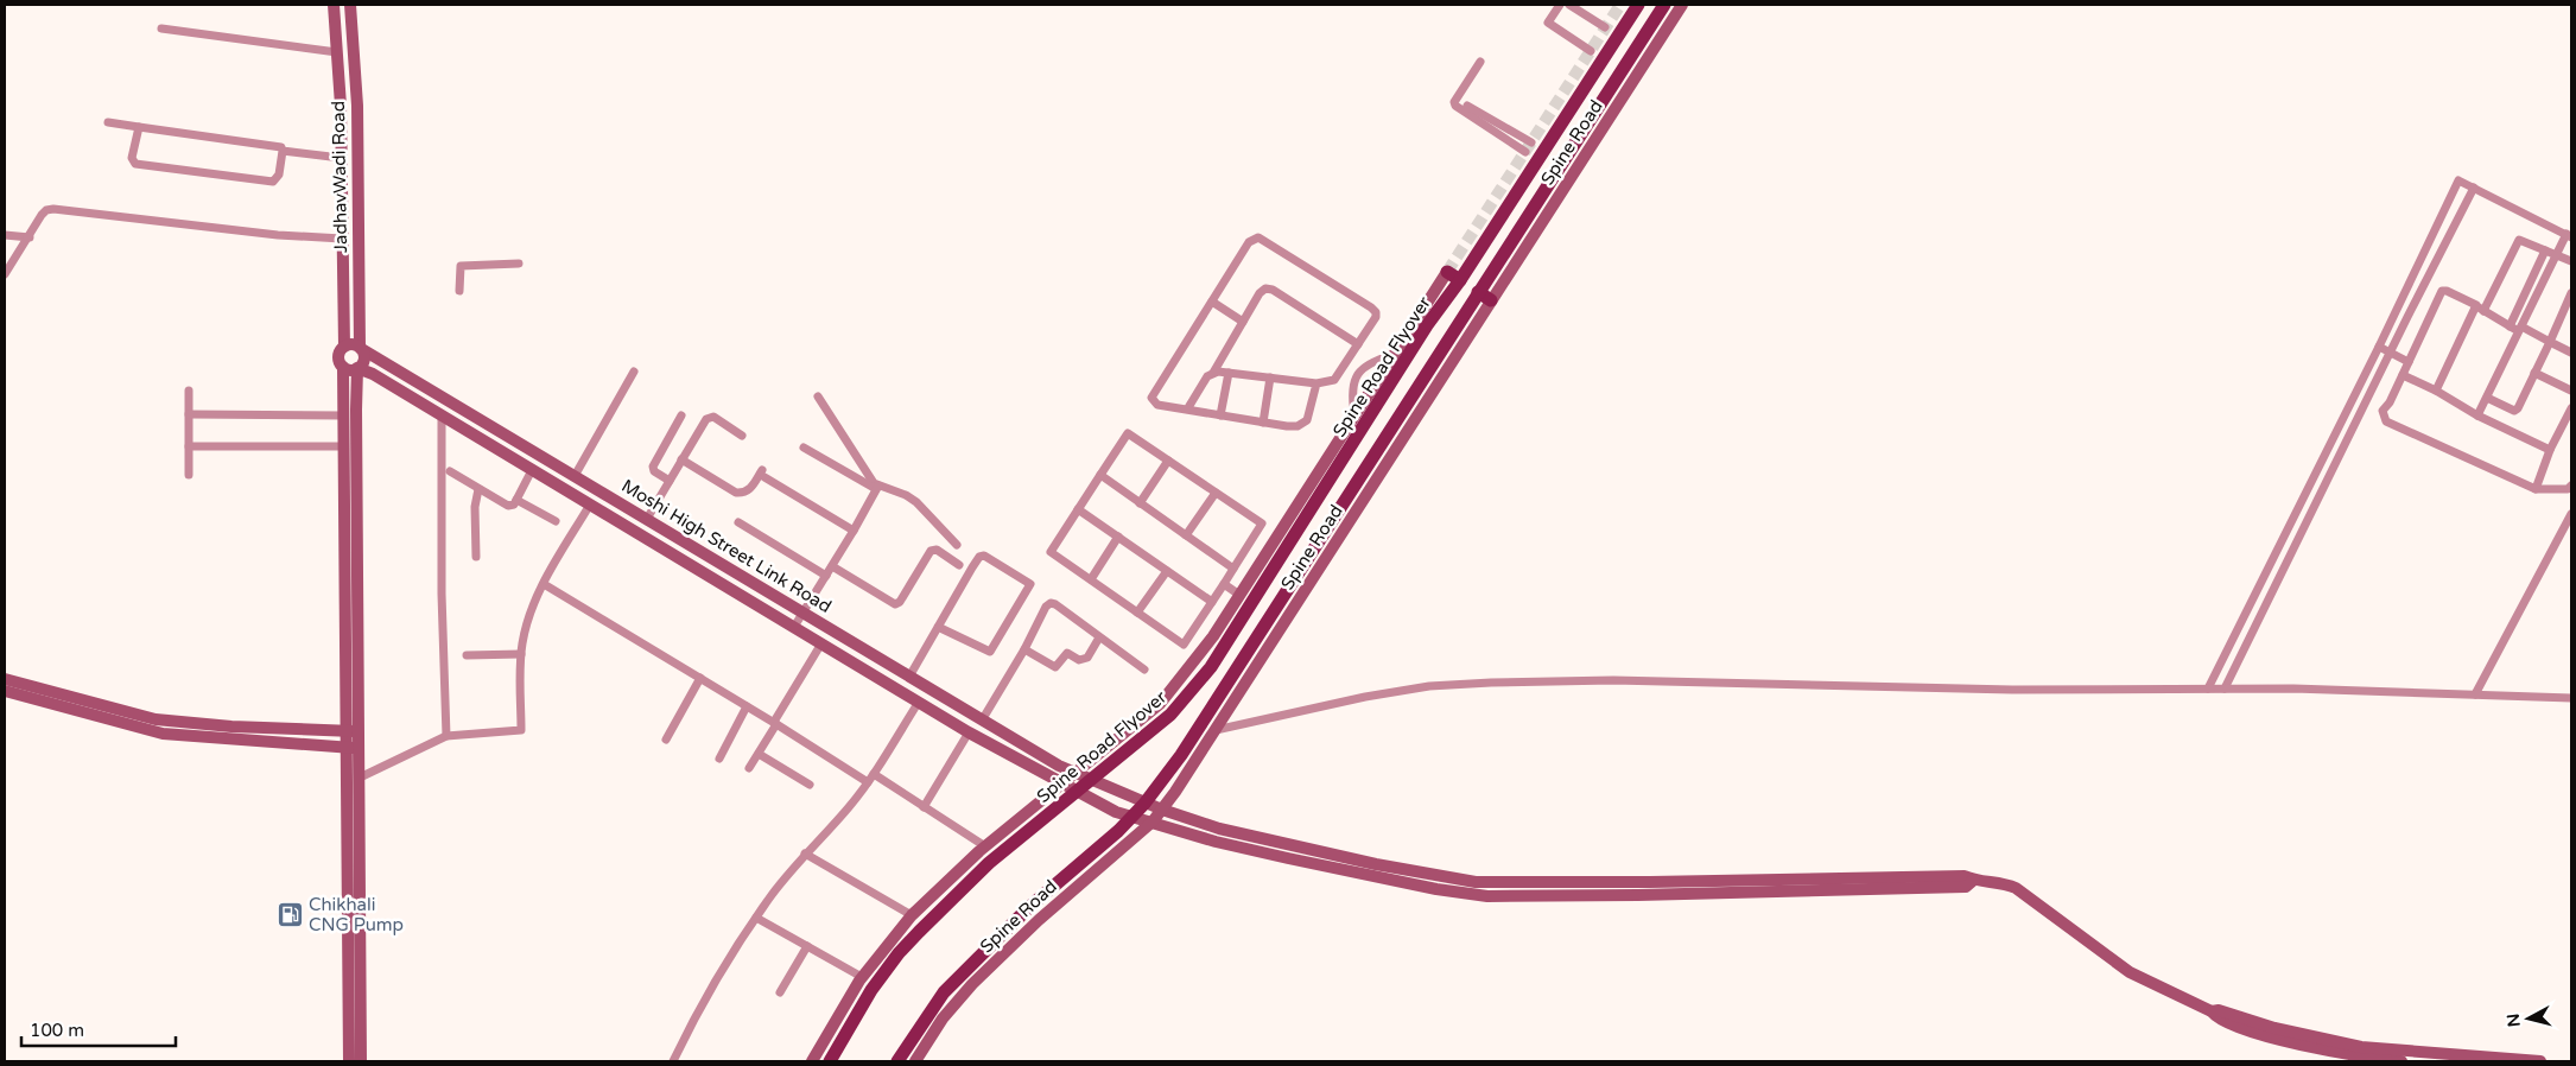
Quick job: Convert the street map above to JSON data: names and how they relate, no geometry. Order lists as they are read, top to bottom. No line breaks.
{"streets":{"main road":["Spine Road","Spine Road Flyover"],"street":["JadhavWadi Road","Moshi High Street Link Road"]},"crossings":[["Spine Road","Spine Road Flyover"],["Spine Road","Moshi High Street Link Road"],["JadhavWadi Road","Moshi High Street Link Road"]],"places":{"fuel station":["Chikhali CNG Pump"]},"scale_bar":"100 m","north":"left"}
